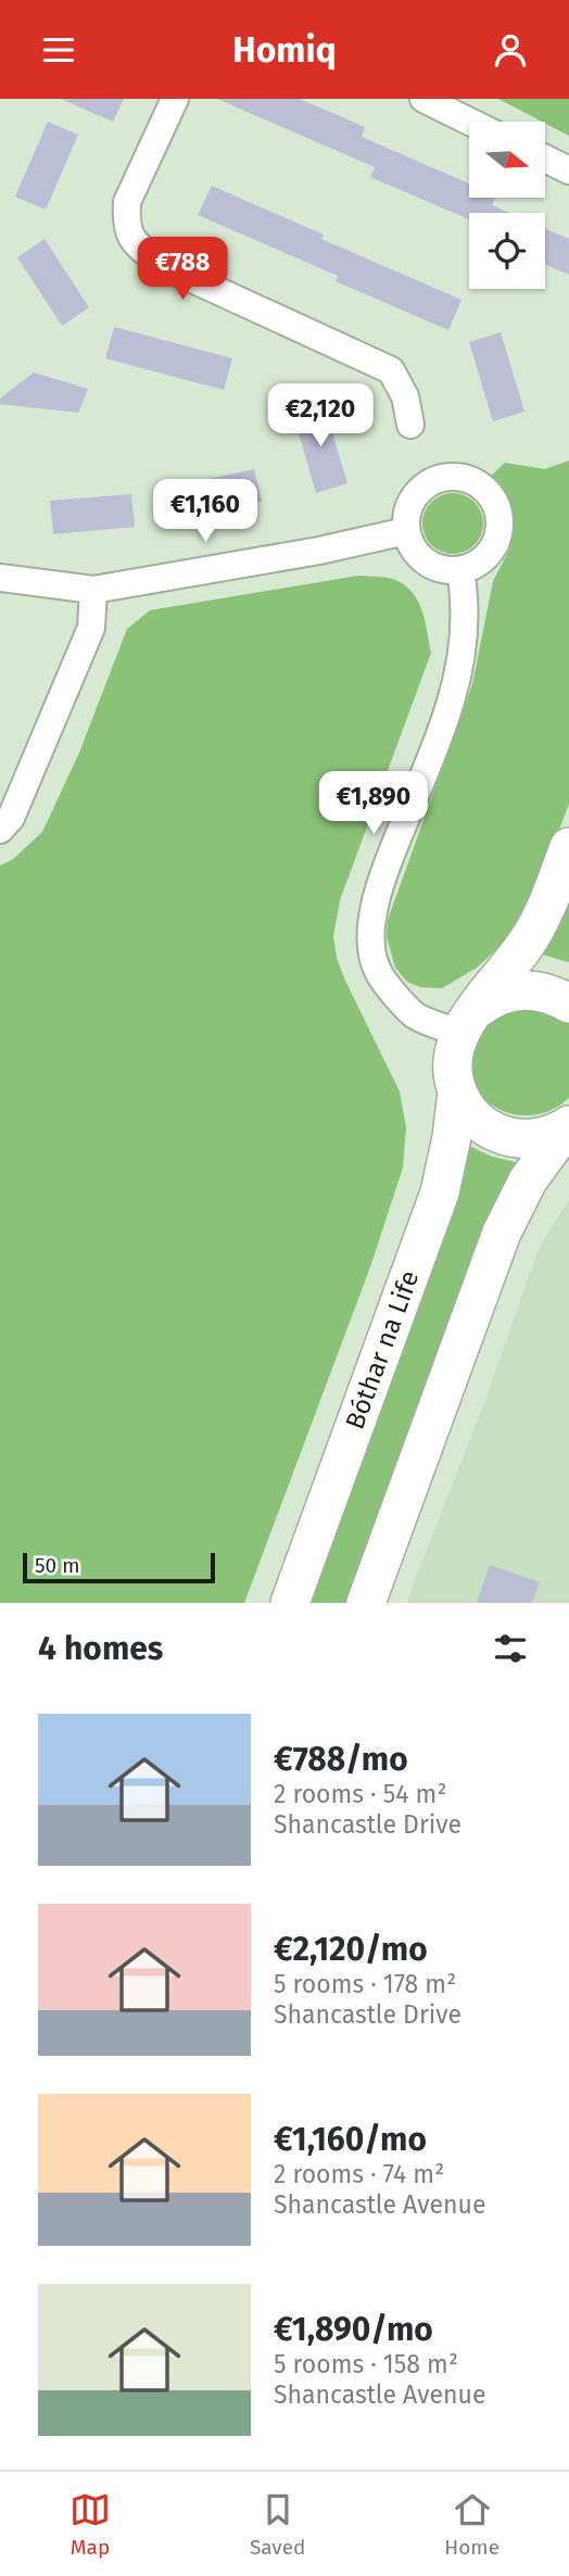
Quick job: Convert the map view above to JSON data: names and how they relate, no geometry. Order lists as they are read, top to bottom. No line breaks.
{"streets":{"street":["Bóthar na Life"]},"scale_bar":"50 m","north":"right","page":{"header":"Homiq","price":["€788","€2,120","€1,160","€1,890"],"scale":"50 m","heading":"4 homes","list":[{"name":"€788/mo","note":"2 rooms · 54 m² · Shancastle Drive"},{"name":"€2,120/mo","note":"5 rooms · 178 m² · Shancastle Drive"},{"name":"€1,160/mo","note":"2 rooms · 74 m² · Shancastle Avenue"},{"name":"€1,890/mo","note":"5 rooms · 158 m² · Shancastle Avenue"}],"tabs":["Map","Saved","Home"]}}
